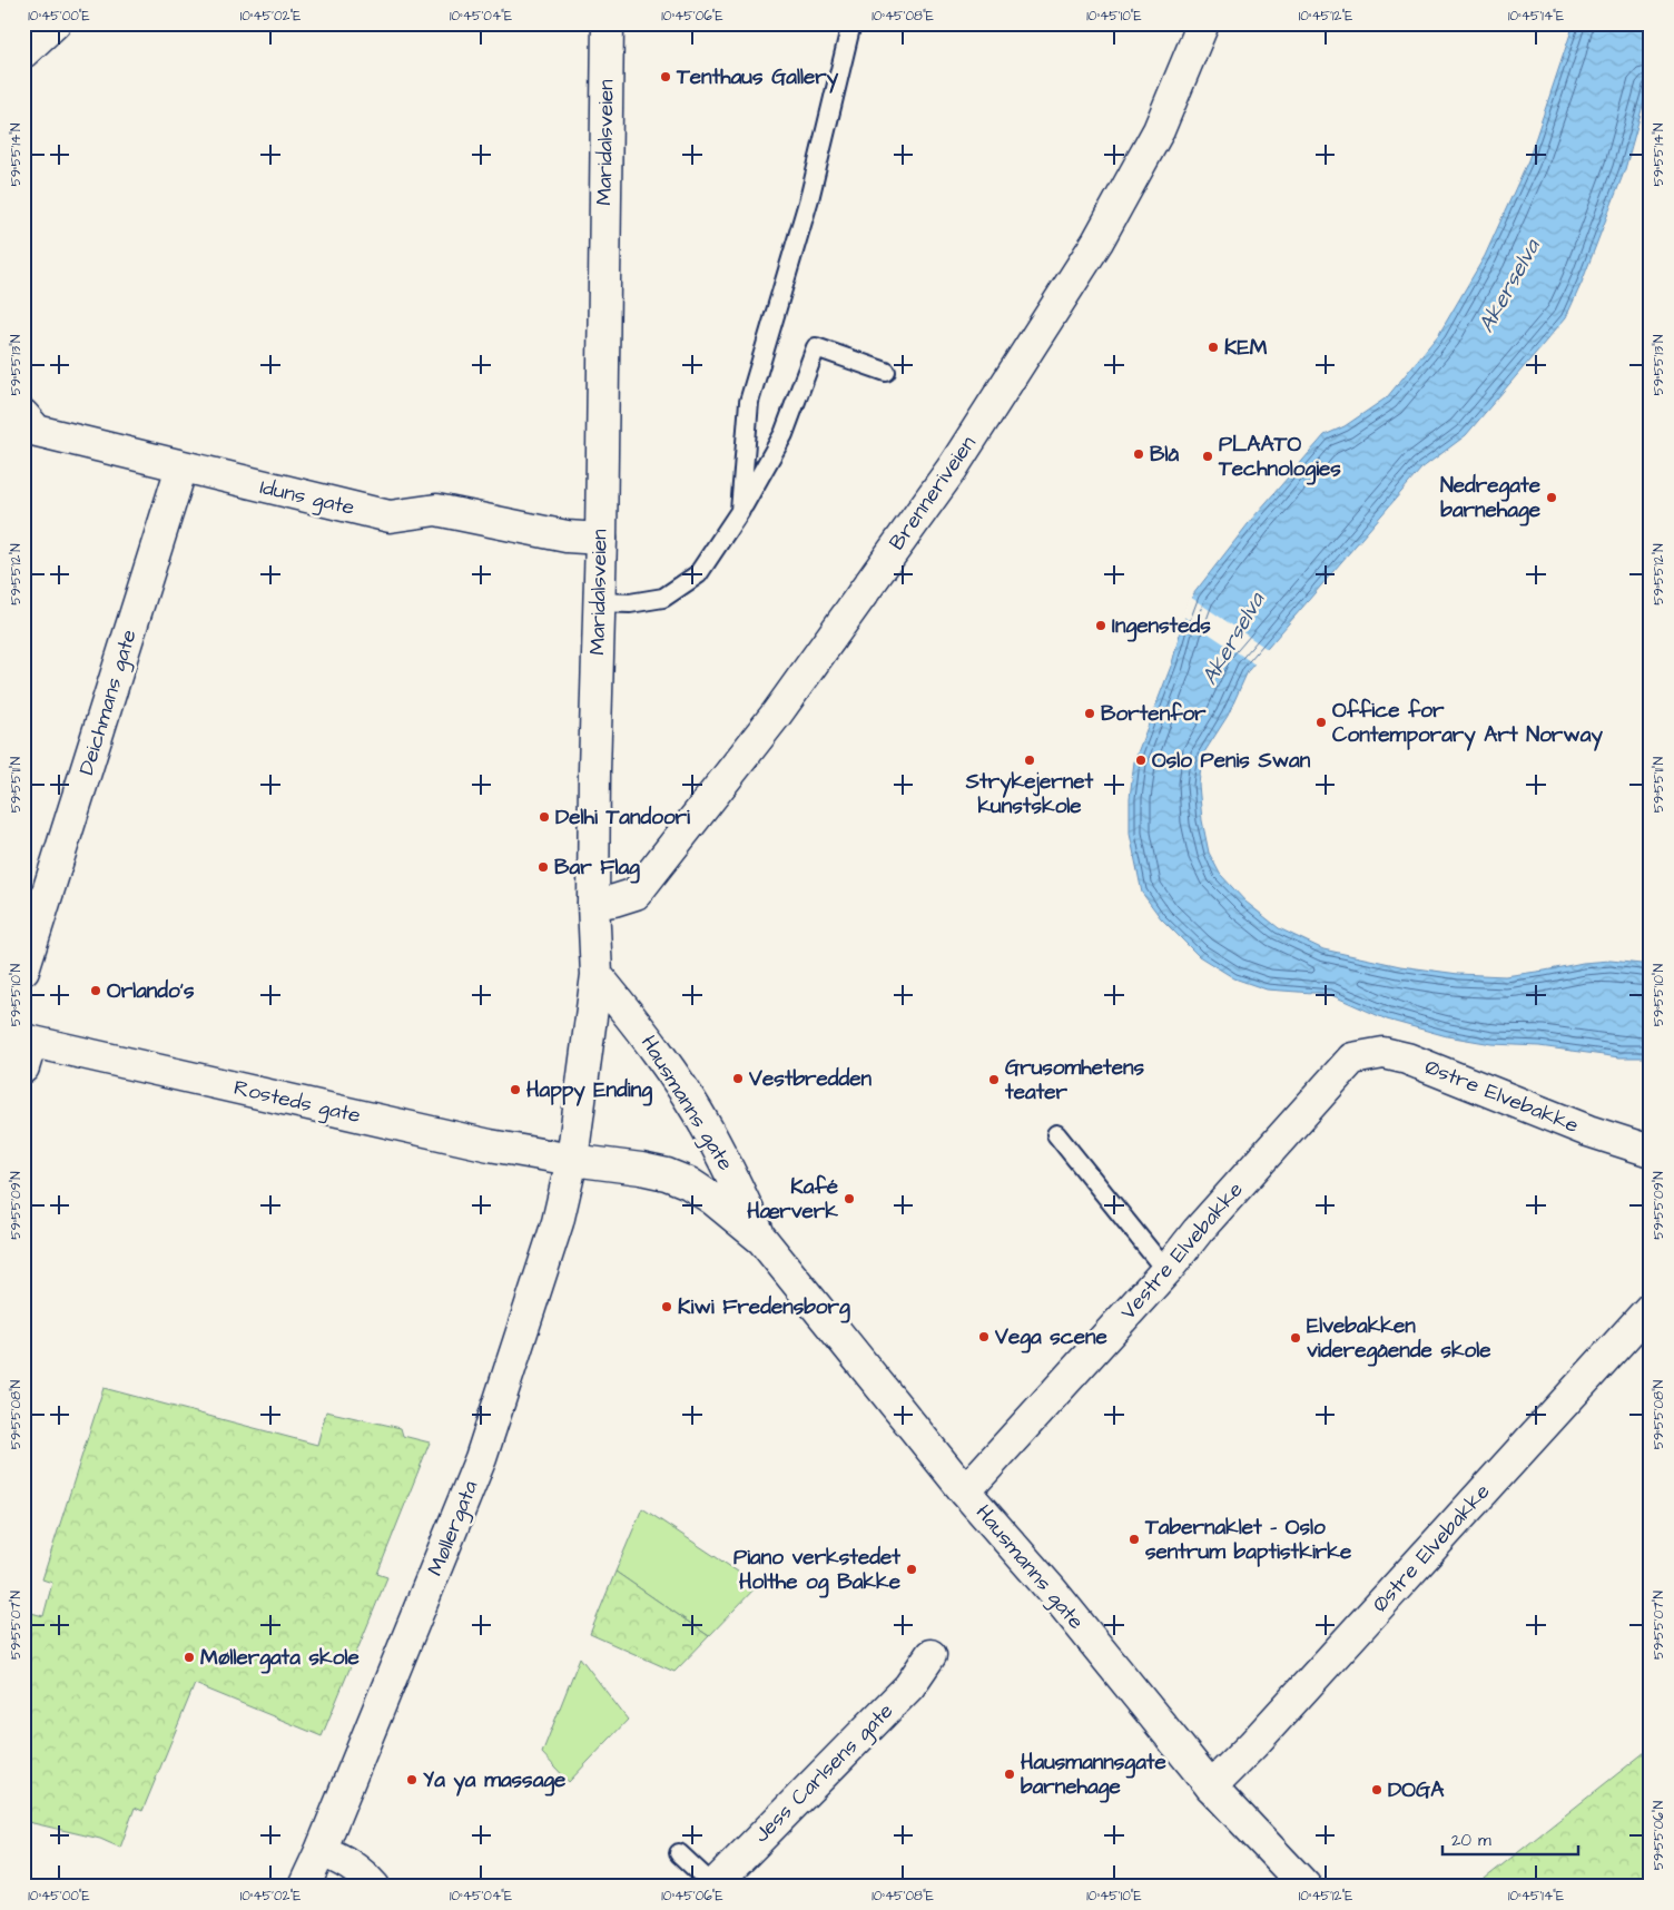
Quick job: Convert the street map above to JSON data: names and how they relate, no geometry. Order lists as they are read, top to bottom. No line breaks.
{"streets":{"street":["Maridalsveien","Brenneriveien","Iduns gate","Deichmans gate","Østre Elvebakke","Rosteds gate","Hausmanns gate","Vestre Elvebakke","Møllergata","Jess Carlsens gate"]},"crossings":[["Maridalsveien","Brenneriveien"],["Maridalsveien","Iduns gate"],["Maridalsveien","Rosteds gate"],["Maridalsveien","Hausmanns gate"],["Maridalsveien","Møllergata"],["Iduns gate","Deichmans gate"],["Østre Elvebakke","Hausmanns gate"],["Østre Elvebakke","Vestre Elvebakke"],["Rosteds gate","Hausmanns gate"],["Rosteds gate","Møllergata"],["Hausmanns gate","Vestre Elvebakke"],["Hausmanns gate","Møllergata"]],"water":["Akerselva"],"places":["Tenthaus Gallery","KEM","Blå","PLAATO Technologies","Nedregate barnehage","Ingensteds","Bortenfor","Office for Contemporary Art Norway","Strykejernet kunstskole","Oslo Penis Swan","Delhi Tandoori","Bar Flag","Orlando’s","Vestbredden","Grusomhetens teater","Happy Ending","Kafé Hærverk","Kiwi Fredensborg","Vega scene","Elvebakken videregående skole","Tabernaklet - Oslo sentrum baptistkirke","Piano verkstedet Holthe og Bakke","Møllergata skole","Hausmannsgate barnehage","Ya ya massage","DOGA"],"scale_bar":"20 m","coordinates":["10°45'00\"E","10°45'02\"E","10°45'04\"E","10°45'06\"E","10°45'08\"E","10°45'10\"E","10°45'12\"E","10°45'14\"E","59°55'14\"N","59°55'13\"N","59°55'12\"N","59°55'11\"N","59°55'10\"N","59°55'09\"N","59°55'08\"N","59°55'07\"N","59°55'06\"N"]}
